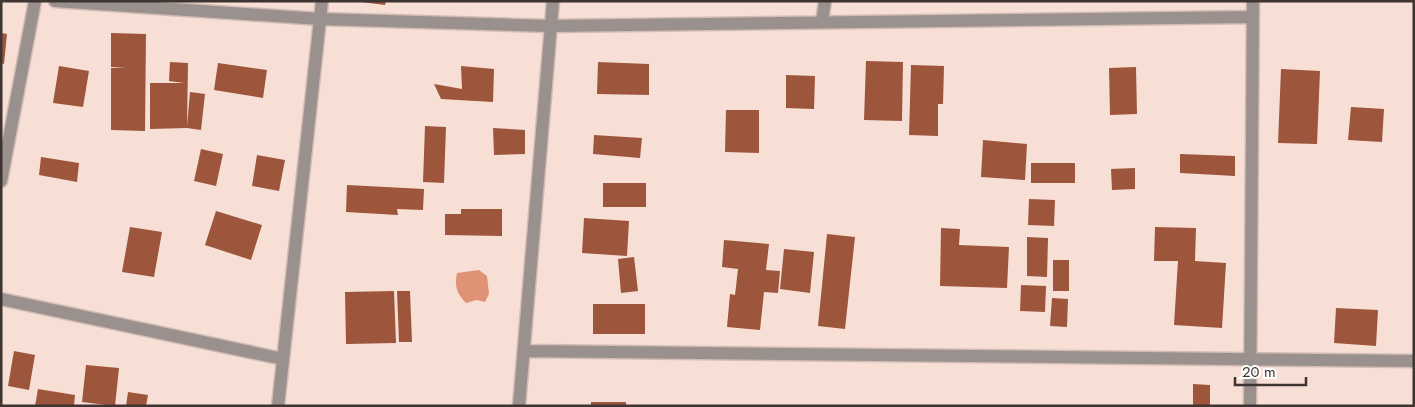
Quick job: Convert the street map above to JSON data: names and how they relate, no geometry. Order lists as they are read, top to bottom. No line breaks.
{"scale_bar":"20 m"}
